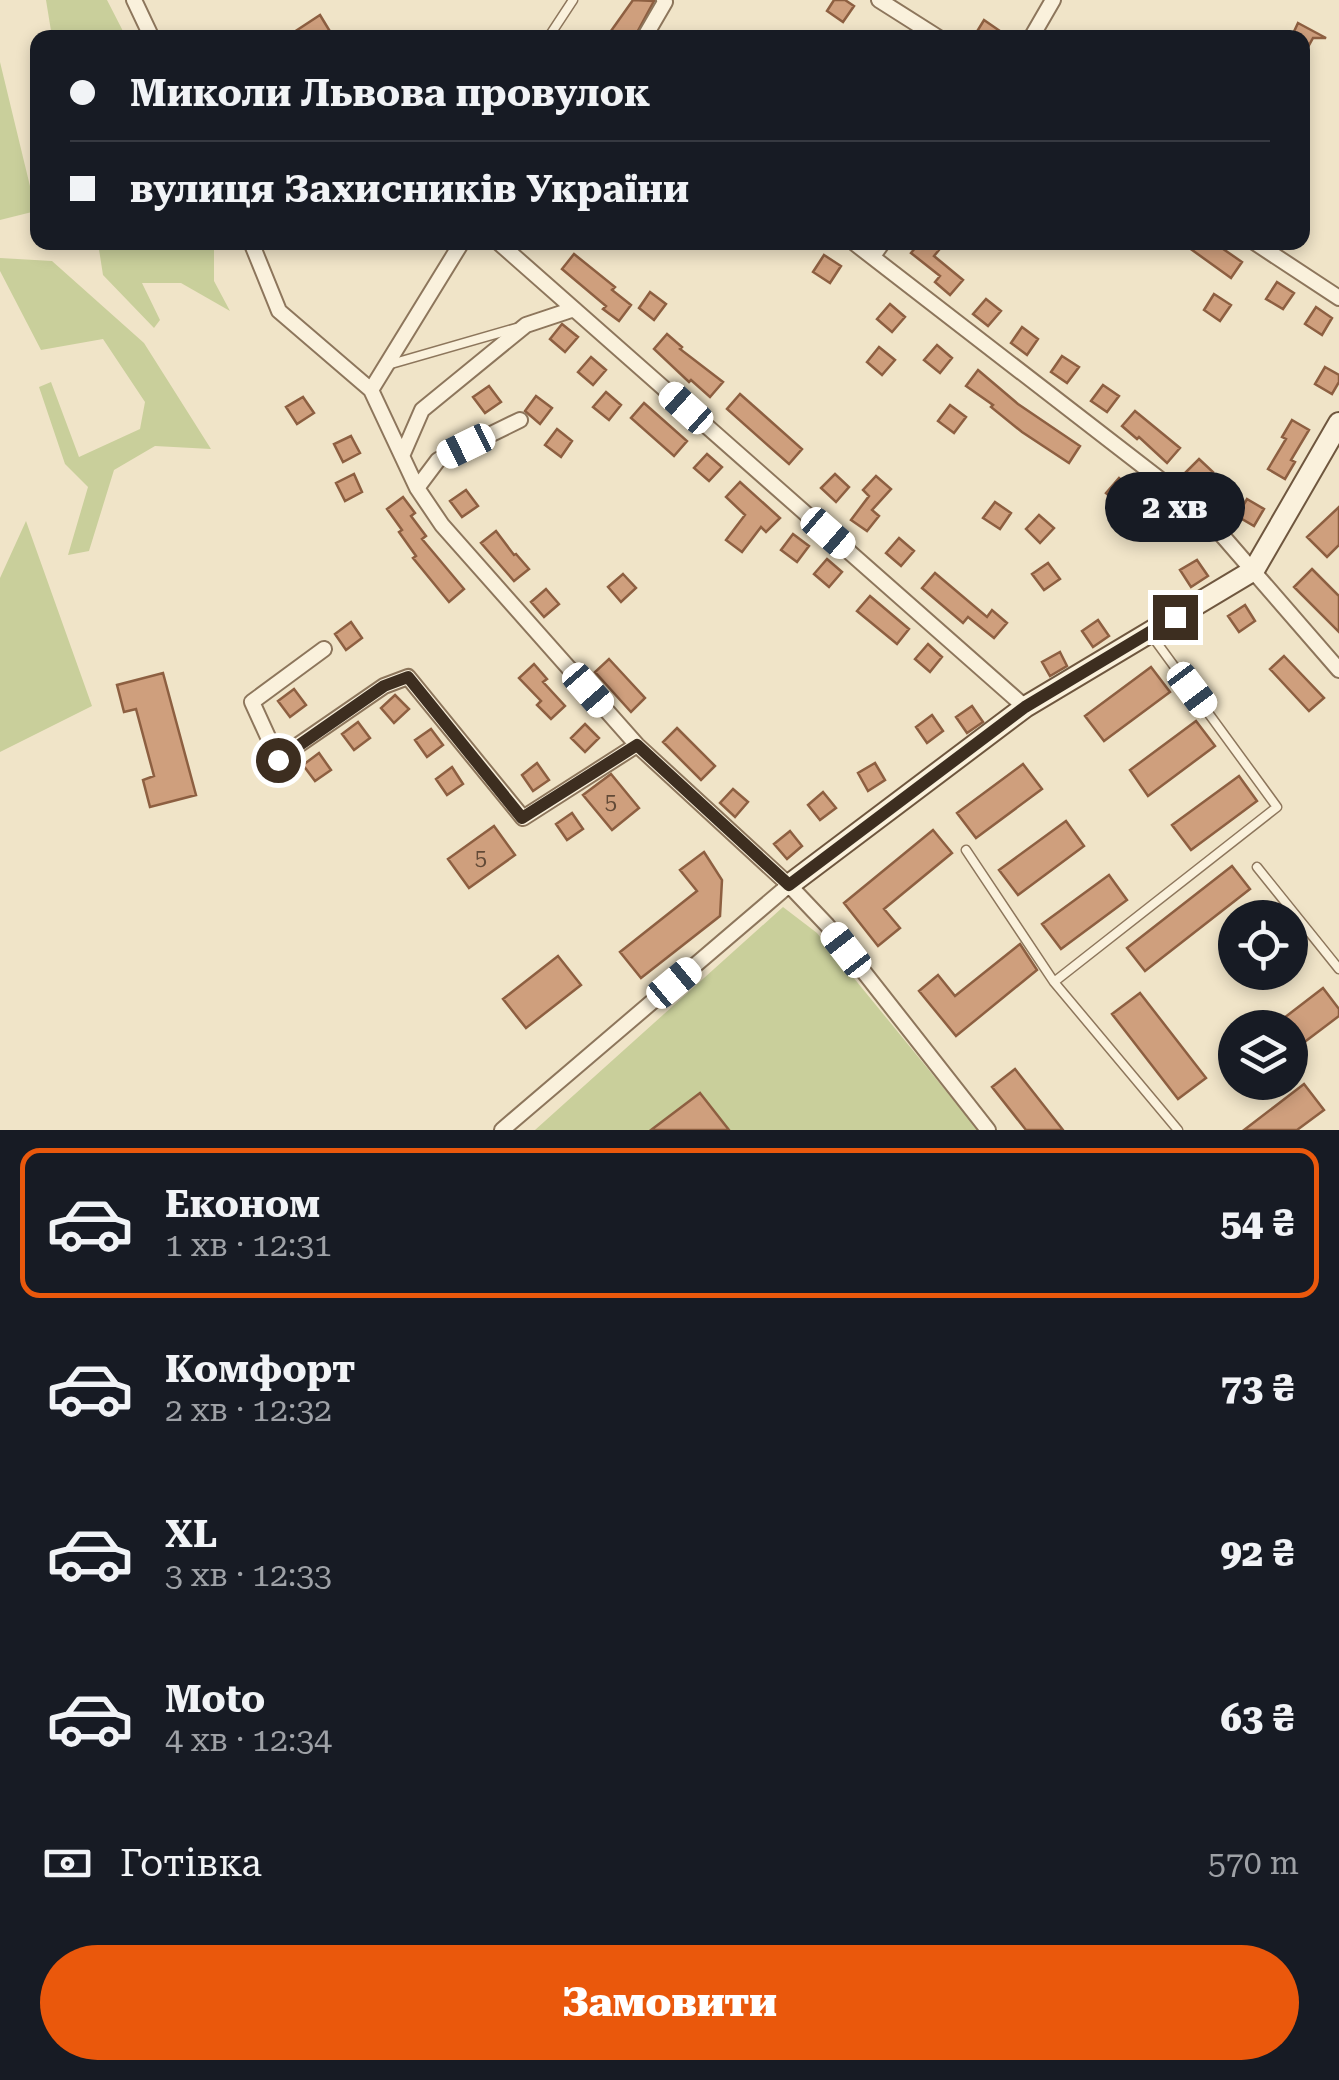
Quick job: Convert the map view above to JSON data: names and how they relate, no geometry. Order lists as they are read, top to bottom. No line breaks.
{"house_numbers":["5","5"],"page":{"banner":["Миколи Львова провулок","вулиця Захисників України"],"bubble":"2 хв","list":[{"name":"Економ","note":"1 хв · 12:31","value":"54 ₴"},{"name":"Комфорт","note":"2 хв · 12:32","value":"73 ₴"},{"name":"XL","note":"3 хв · 12:33","value":"92 ₴"},{"name":"Moto","note":"4 хв · 12:34","value":"63 ₴"}],"pay":["Готівка","570 m"],"buttons":"Замовити"}}
